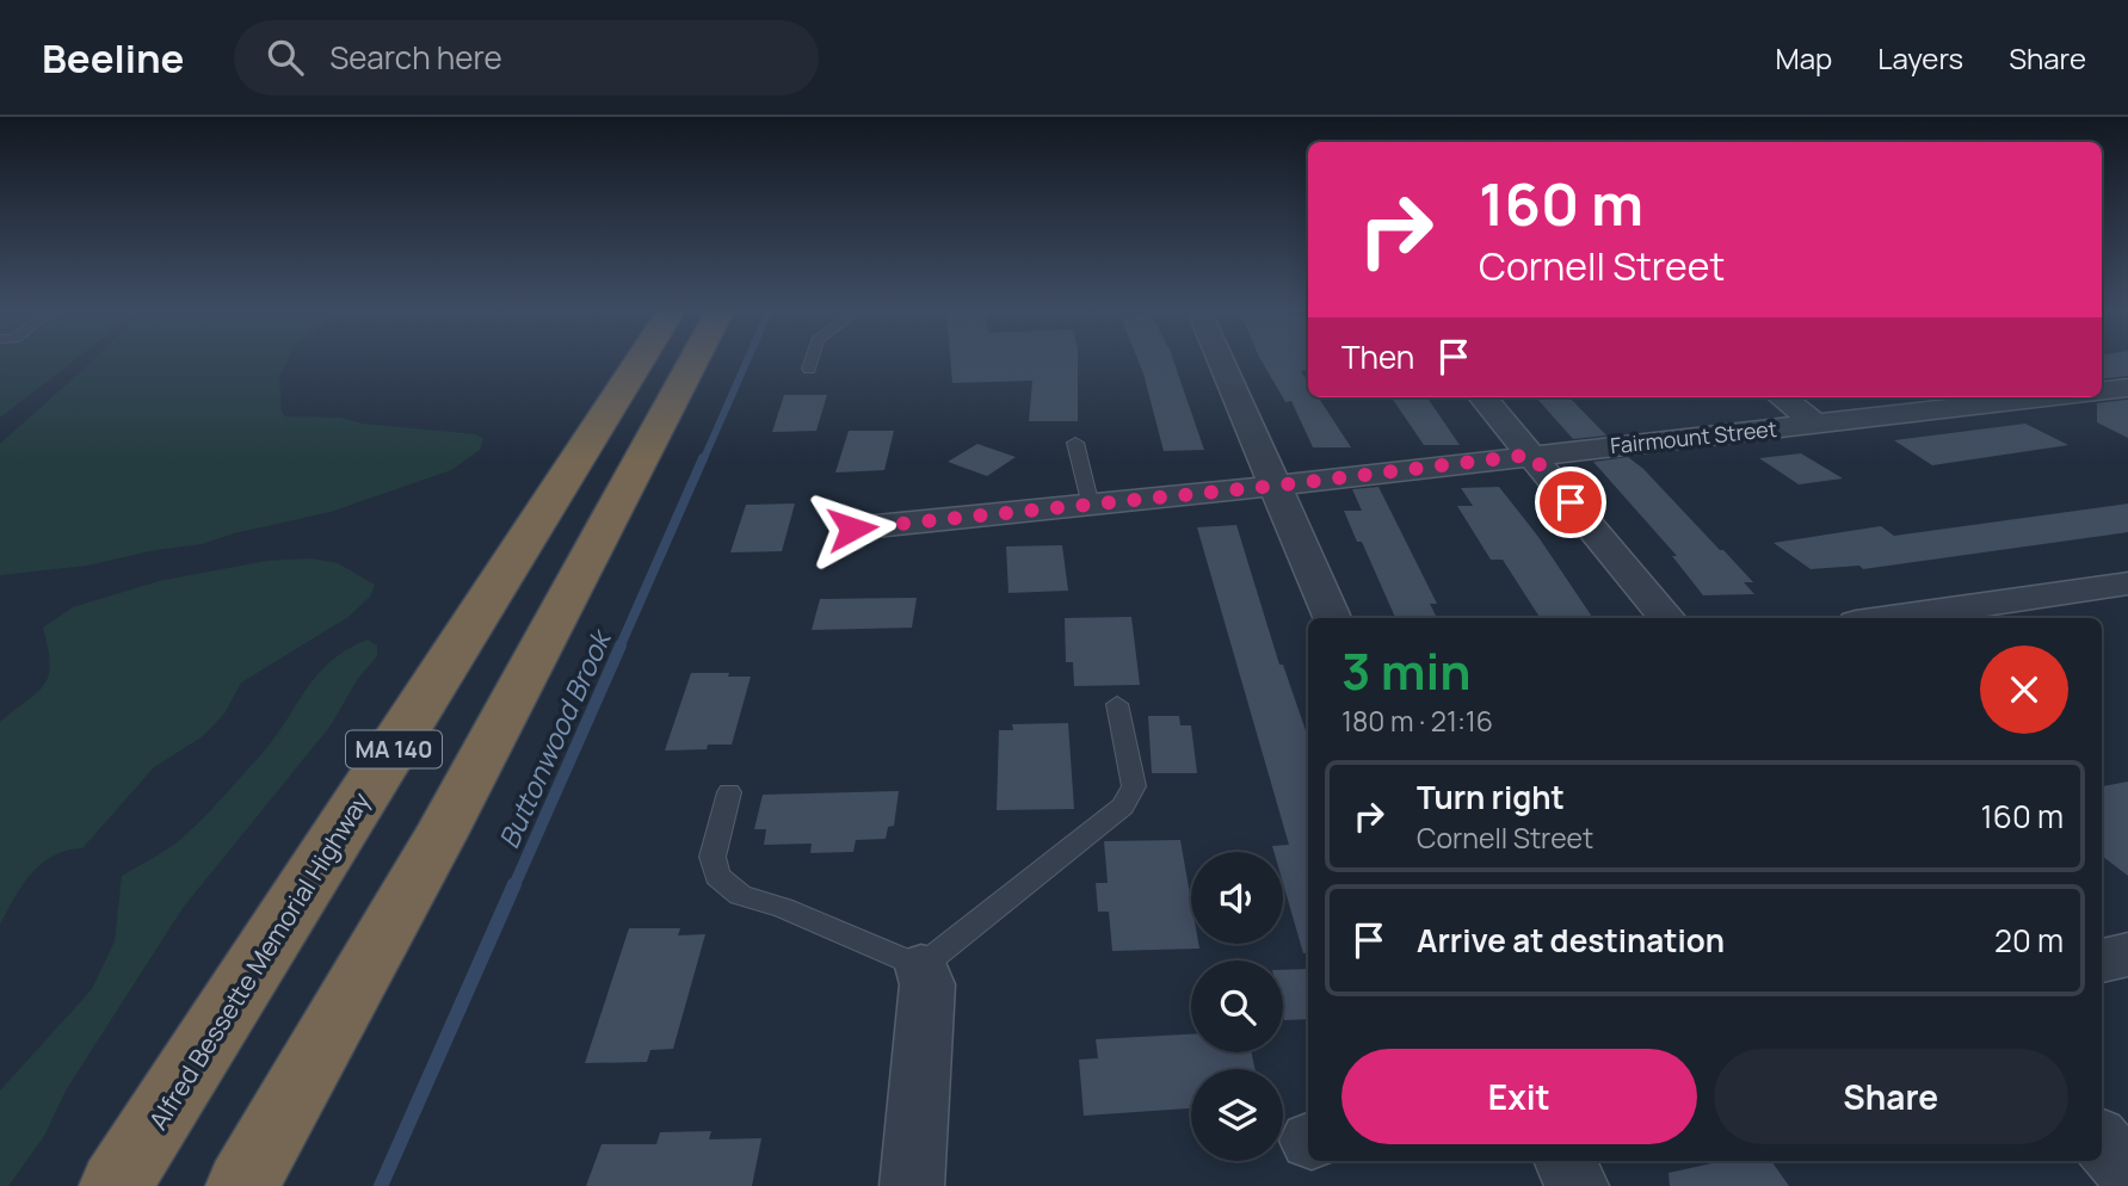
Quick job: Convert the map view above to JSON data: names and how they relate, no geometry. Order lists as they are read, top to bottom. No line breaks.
{"streets":{"highway":["MA 140","Alfred Bessette Memorial Highway"],"street":["Fairmount Street"]},"water":["Buttonwood Brook"],"page":{"header":"Beeline","search":"Search here","nav":["Map","Layers","Share"],"turn":["160 m","Cornell Street"],"then":"Then","heading":["3 min","180 m · 21:16"],"list":[{"name":"Turn right","note":"Cornell Street","value":"160 m"},{"name":"Arrive at destination","value":"20 m"}],"buttons":["Exit","Share"]}}
